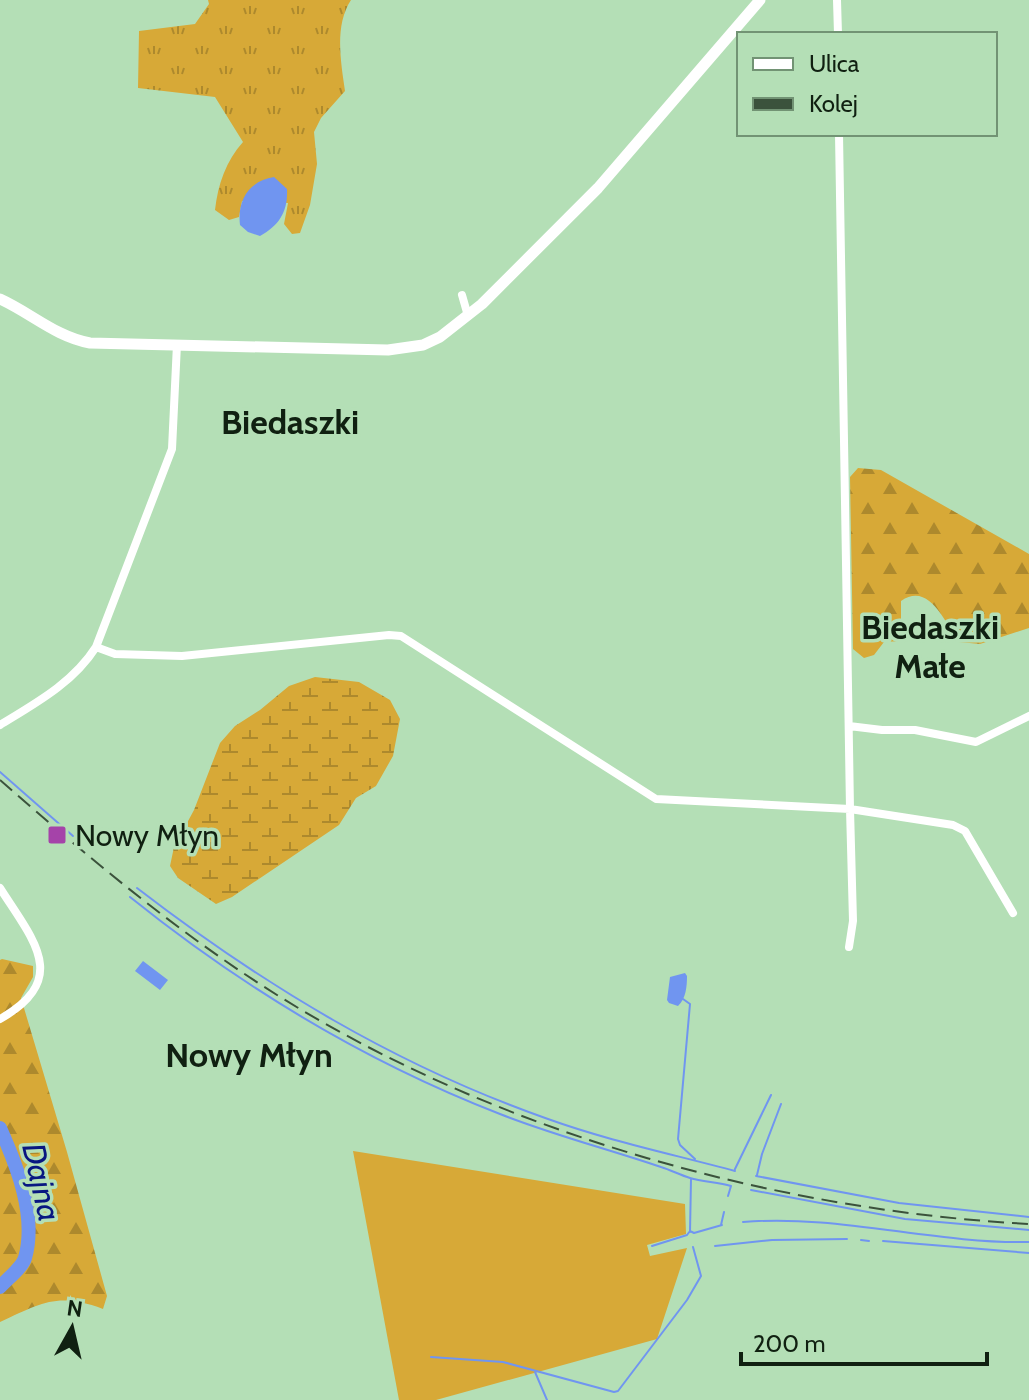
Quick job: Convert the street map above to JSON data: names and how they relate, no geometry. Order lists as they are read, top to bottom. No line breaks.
{"districts":["Biedaszki","Biedaszki Małe","Nowy Młyn"],"water":["Dajna"],"places":{"transit":["Nowy Młyn"]},"legend":["Ulica","Kolej"],"scale_bar":"200 m","north":"top"}
